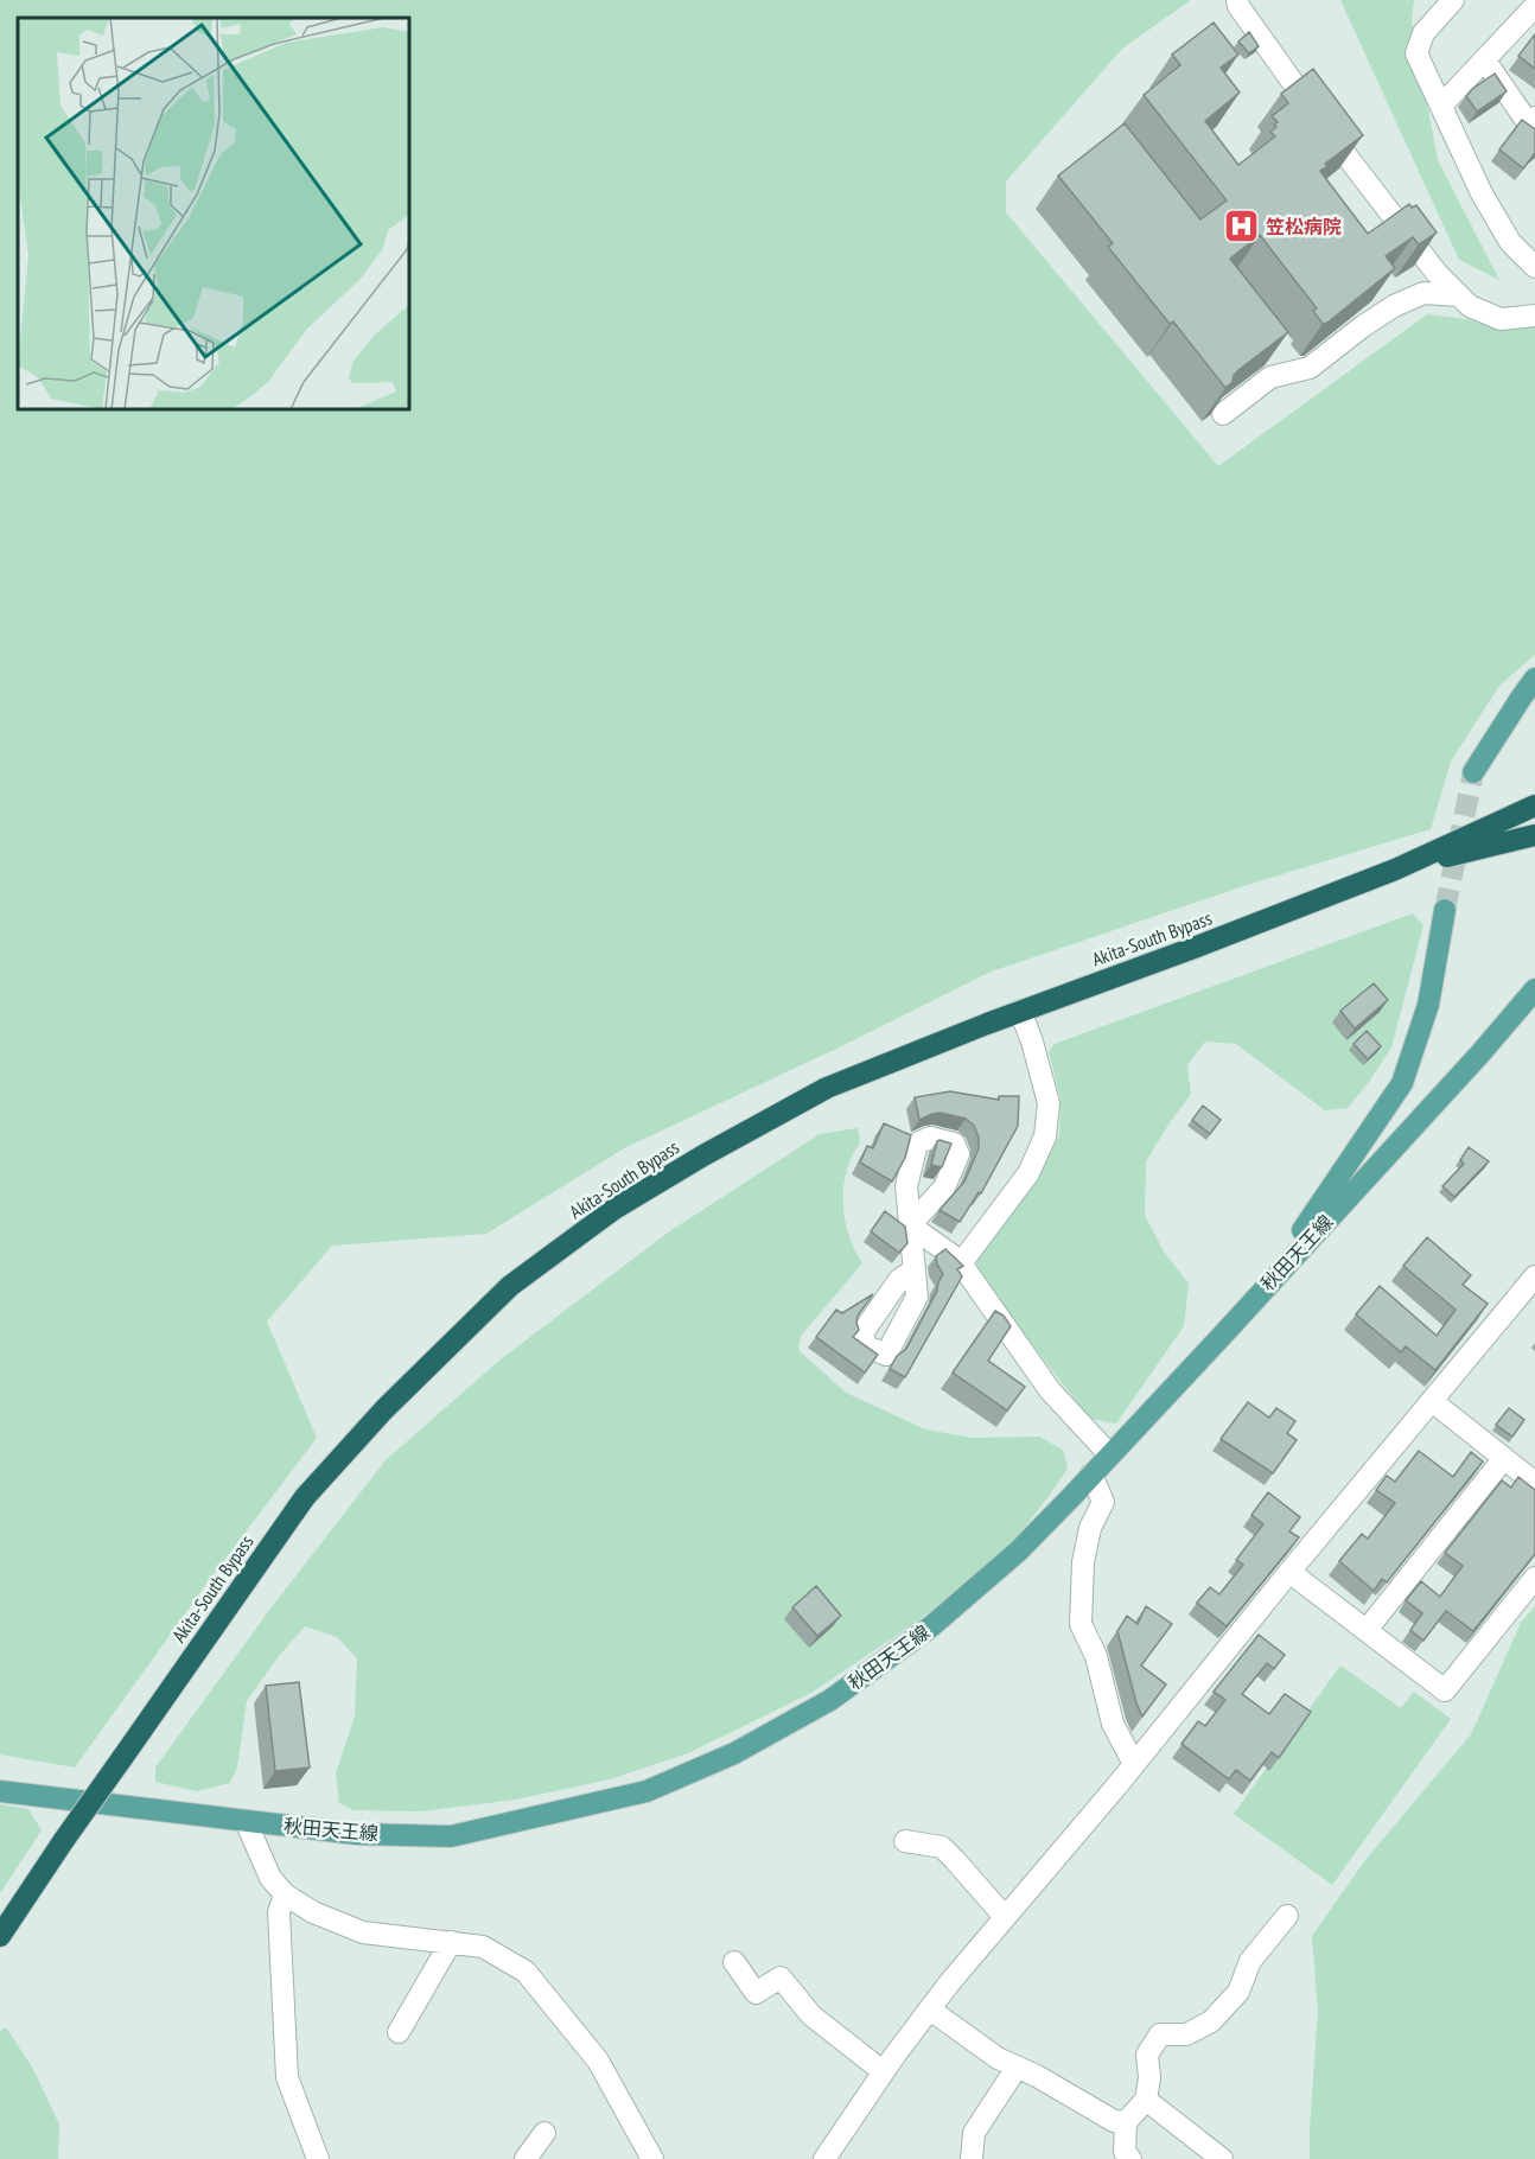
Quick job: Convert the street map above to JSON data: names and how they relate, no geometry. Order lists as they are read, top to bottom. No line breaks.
{"streets":{"highway":["Akita-South Bypass"],"main road":["秋田天王線"]},"places":{"hospital":["笠松病院"]}}
